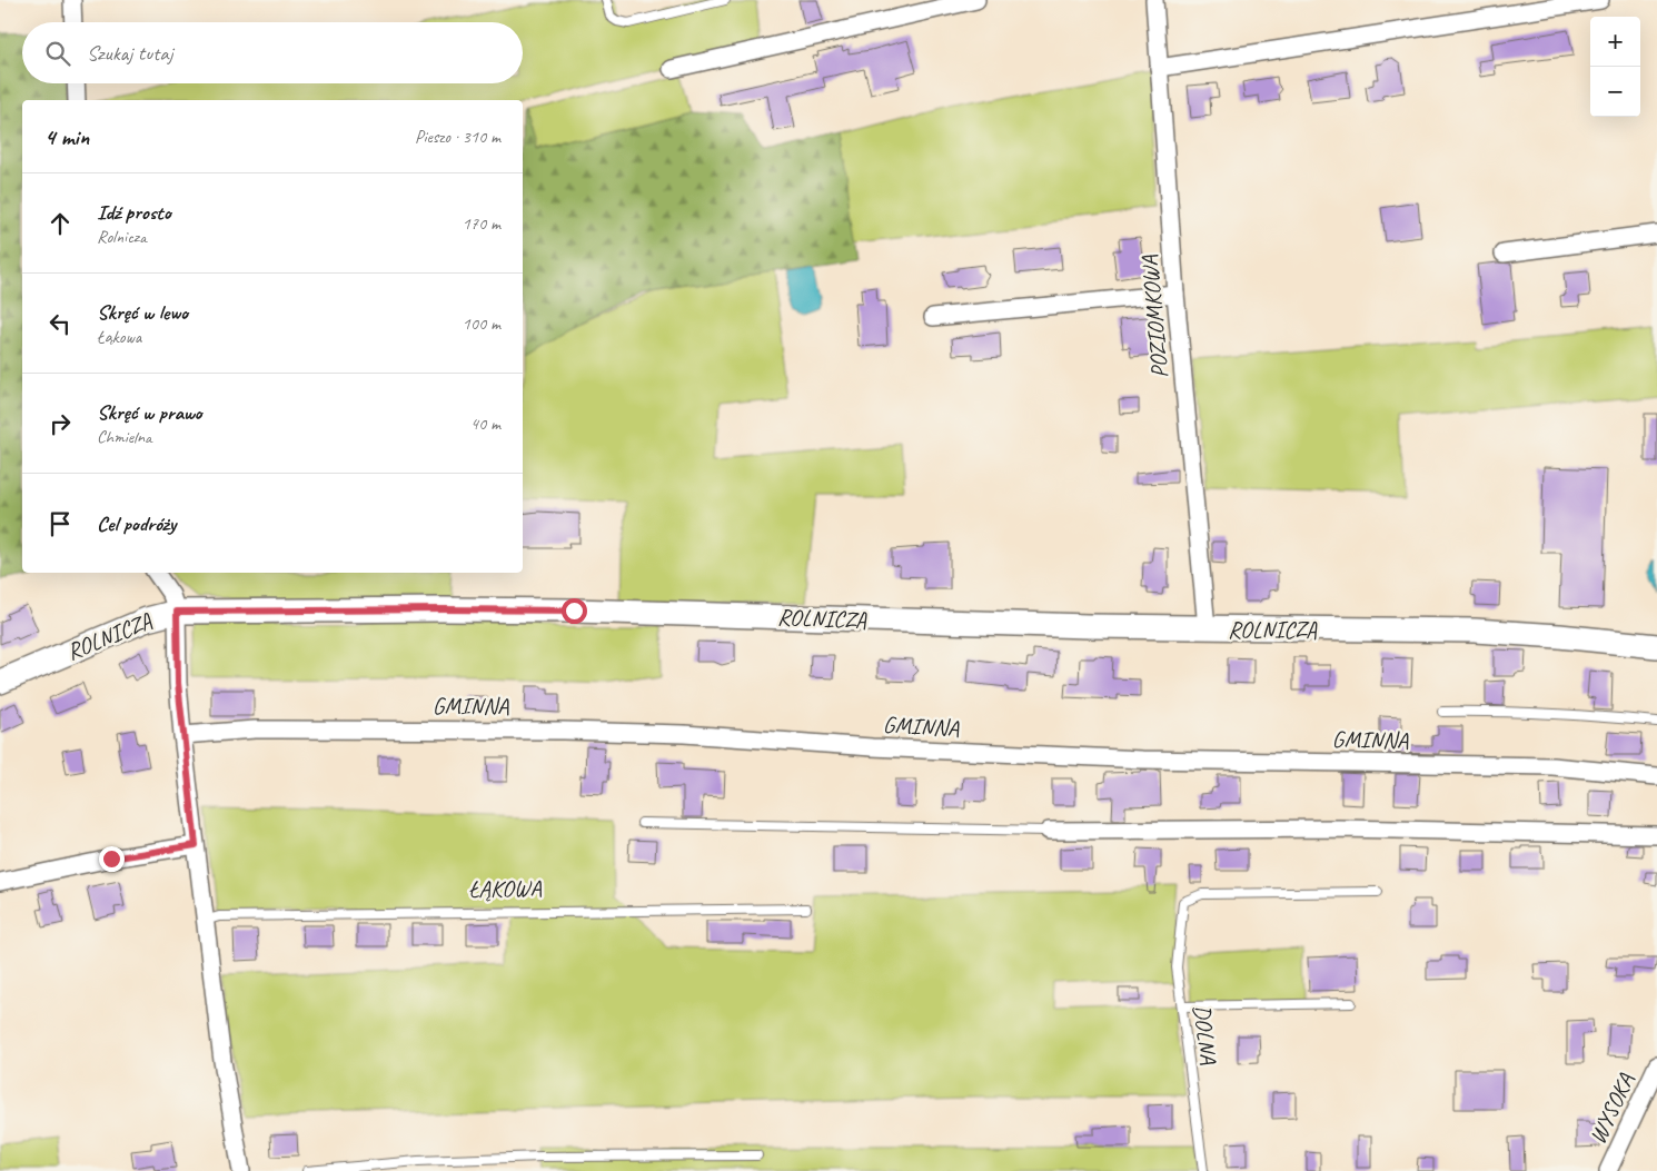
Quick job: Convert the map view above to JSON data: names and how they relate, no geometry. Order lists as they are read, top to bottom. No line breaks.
{"streets":{"street":["POZIOMKOWA","ROLNICZA","GMINNA","WYSOKA"],"lane":["ŁĄKOWA","DOLNA"]},"crossings":[["POZIOMKOWA","ROLNICZA"]],"page":{"map_buttons":["+","−"],"search":"Szukaj tutaj","heading":["4 min","Pieszo · 310 m"],"list":[["Idź prosto","Rolnicza","170 m"],["Skręć w lewo","Łąkowa","100 m"],["Skręć w prawo","Chmielna","40 m"],"Cel podróży"]}}
